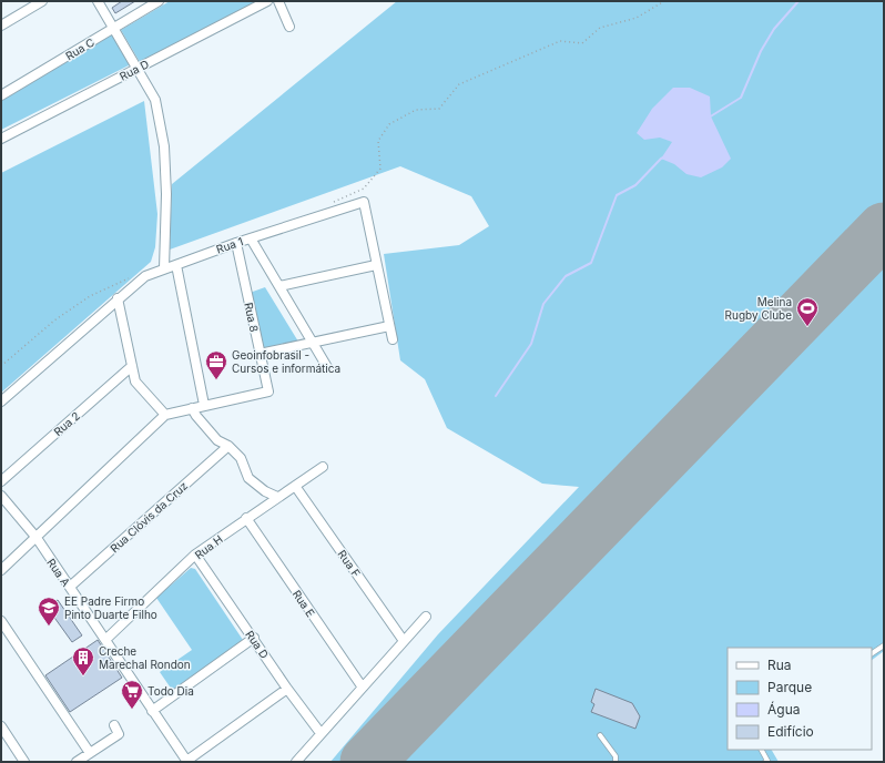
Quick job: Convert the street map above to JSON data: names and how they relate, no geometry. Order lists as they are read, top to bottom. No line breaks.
{"streets":{"street":["Rua C","Rua D","Rua 1","Rua 8","Rua 2","Rua Clóvis da Cruz","Rua H","Rua F","Rua A","Rua E"]},"crossings":[["Rua D","Rua H"],["Rua 1","Rua 8"],["Rua Clóvis da Cruz","Rua A"],["Rua H","Rua F"],["Rua H","Rua A"],["Rua H","Rua E"]],"places":{"sports":["Melina Rugby Clube"],"office":["Geoinfobrasil - Cursos e informática"],"school or university":["EE Padre Firmo Pinto Duarte Filho"],"building":["Creche Marechal Rondon"],"supermarket":["Todo Dia"]},"legend":["Rua","Parque","Água","Edifício"]}
